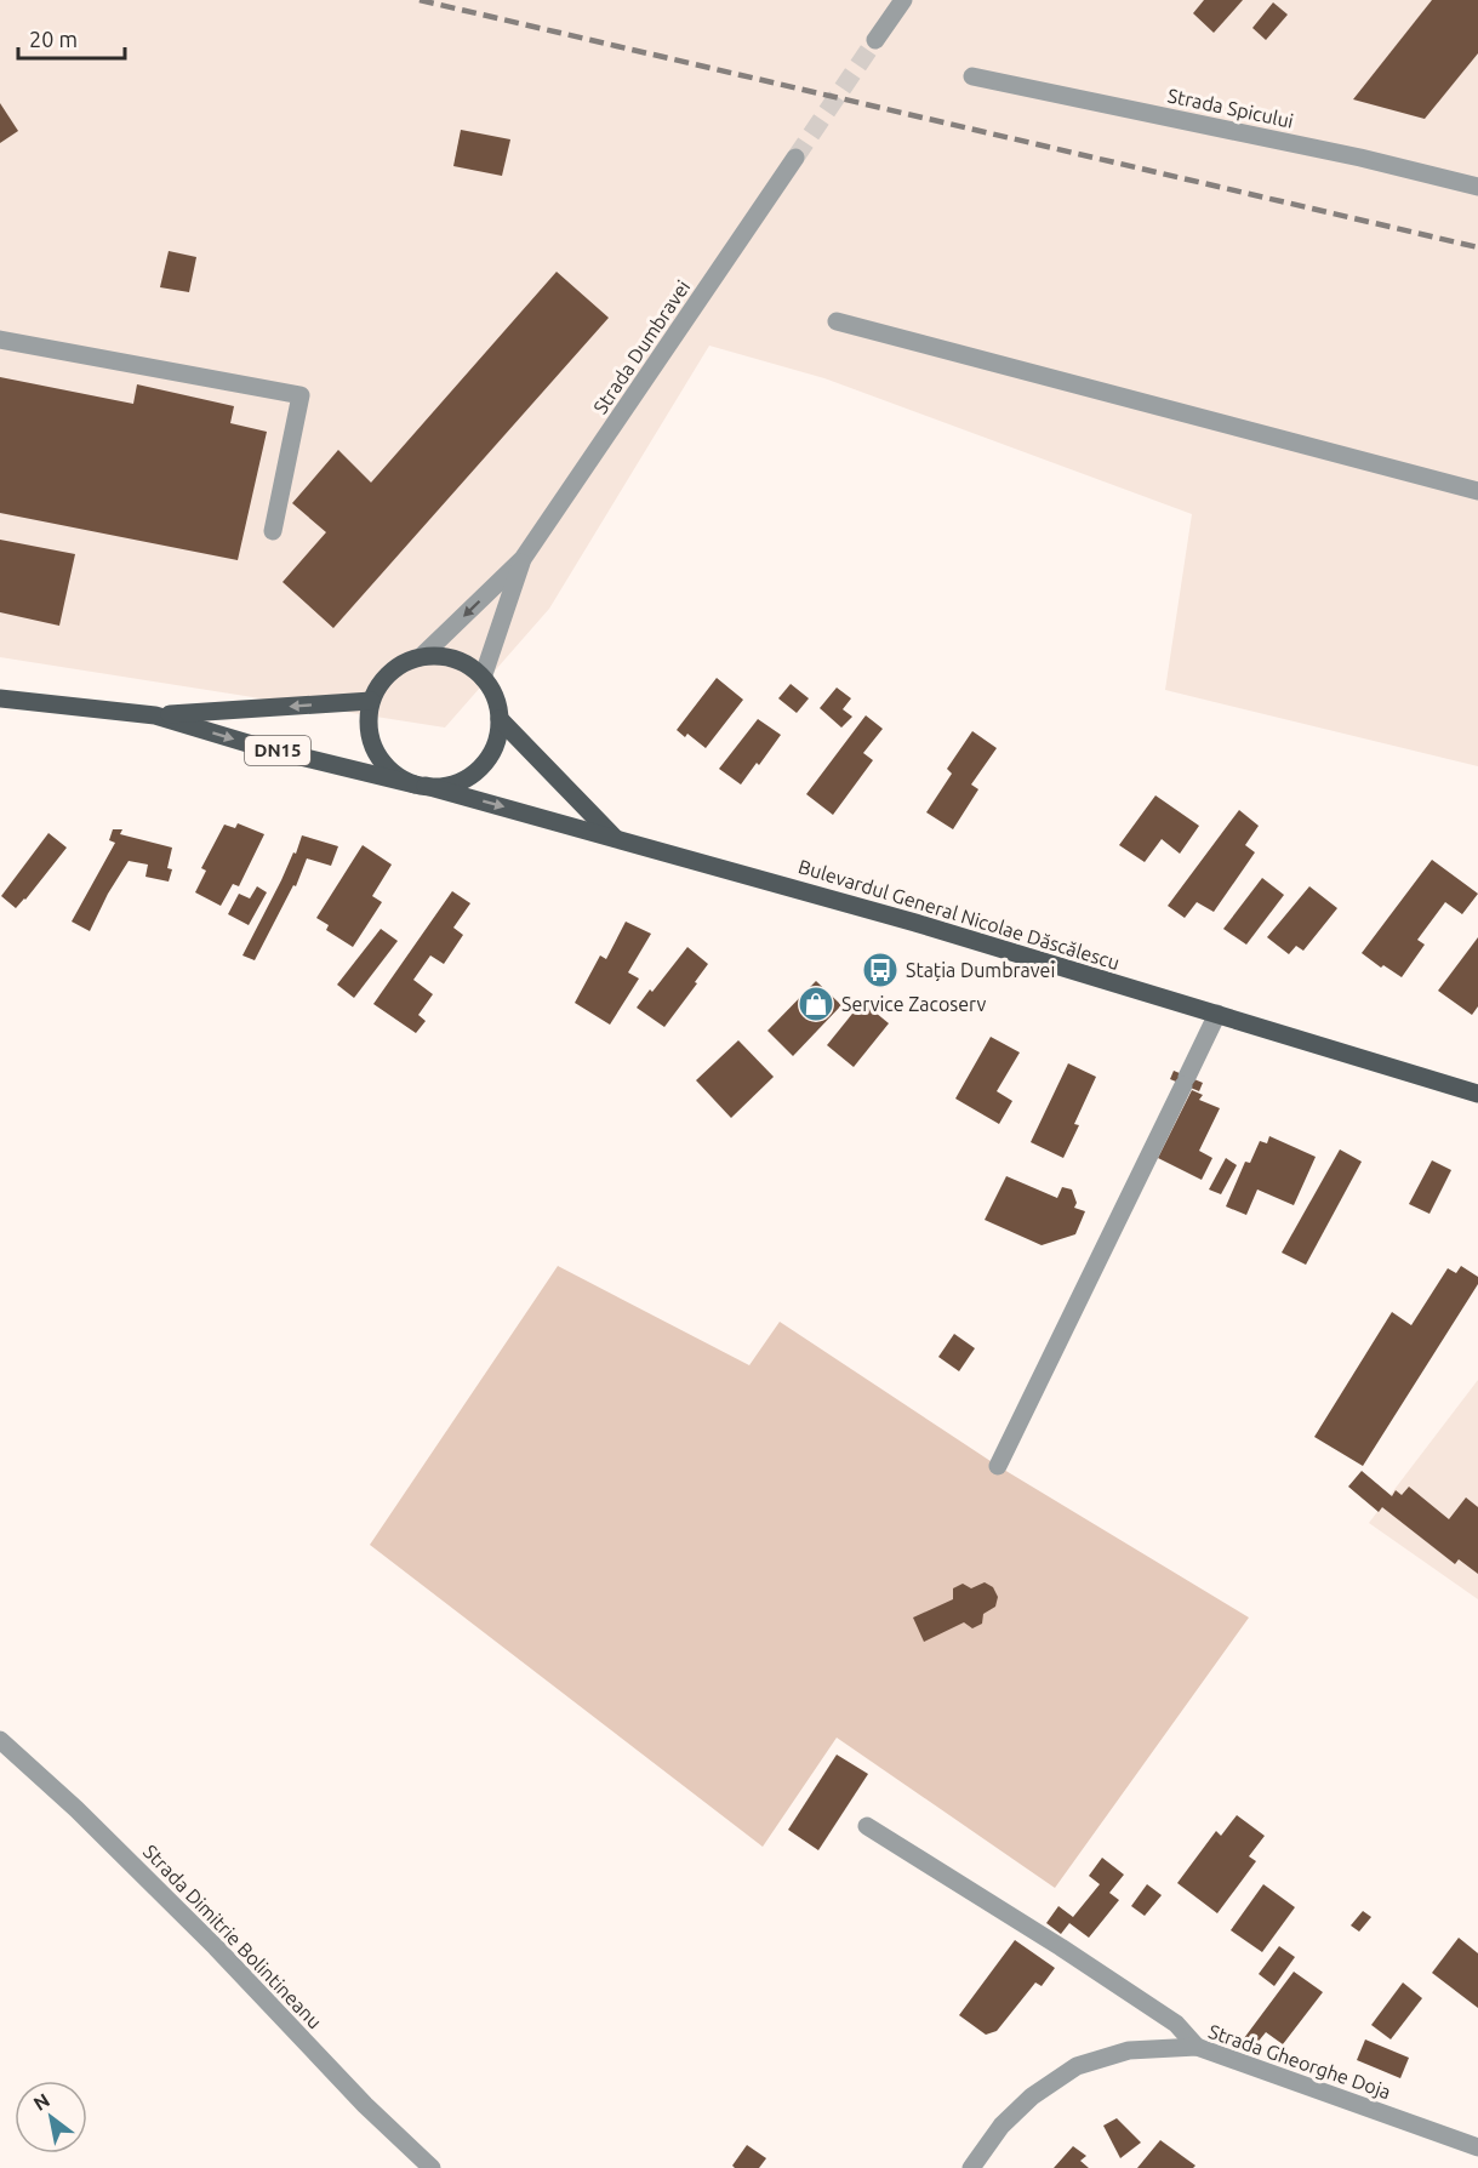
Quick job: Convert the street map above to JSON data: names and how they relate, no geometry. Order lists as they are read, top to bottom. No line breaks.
{"streets":{"main road":["DN15","Bulevardul General Nicolae Dăscălescu"],"street":["Strada Spicului","Strada Dumbravei","Strada Dimitrie Bolintineanu","Strada Gheorghe Doja"]},"places":{"bus stop":["Stația Dumbravei"],"shop":["Service Zacoserv"]},"scale_bar":"20 m","north":"top left"}
